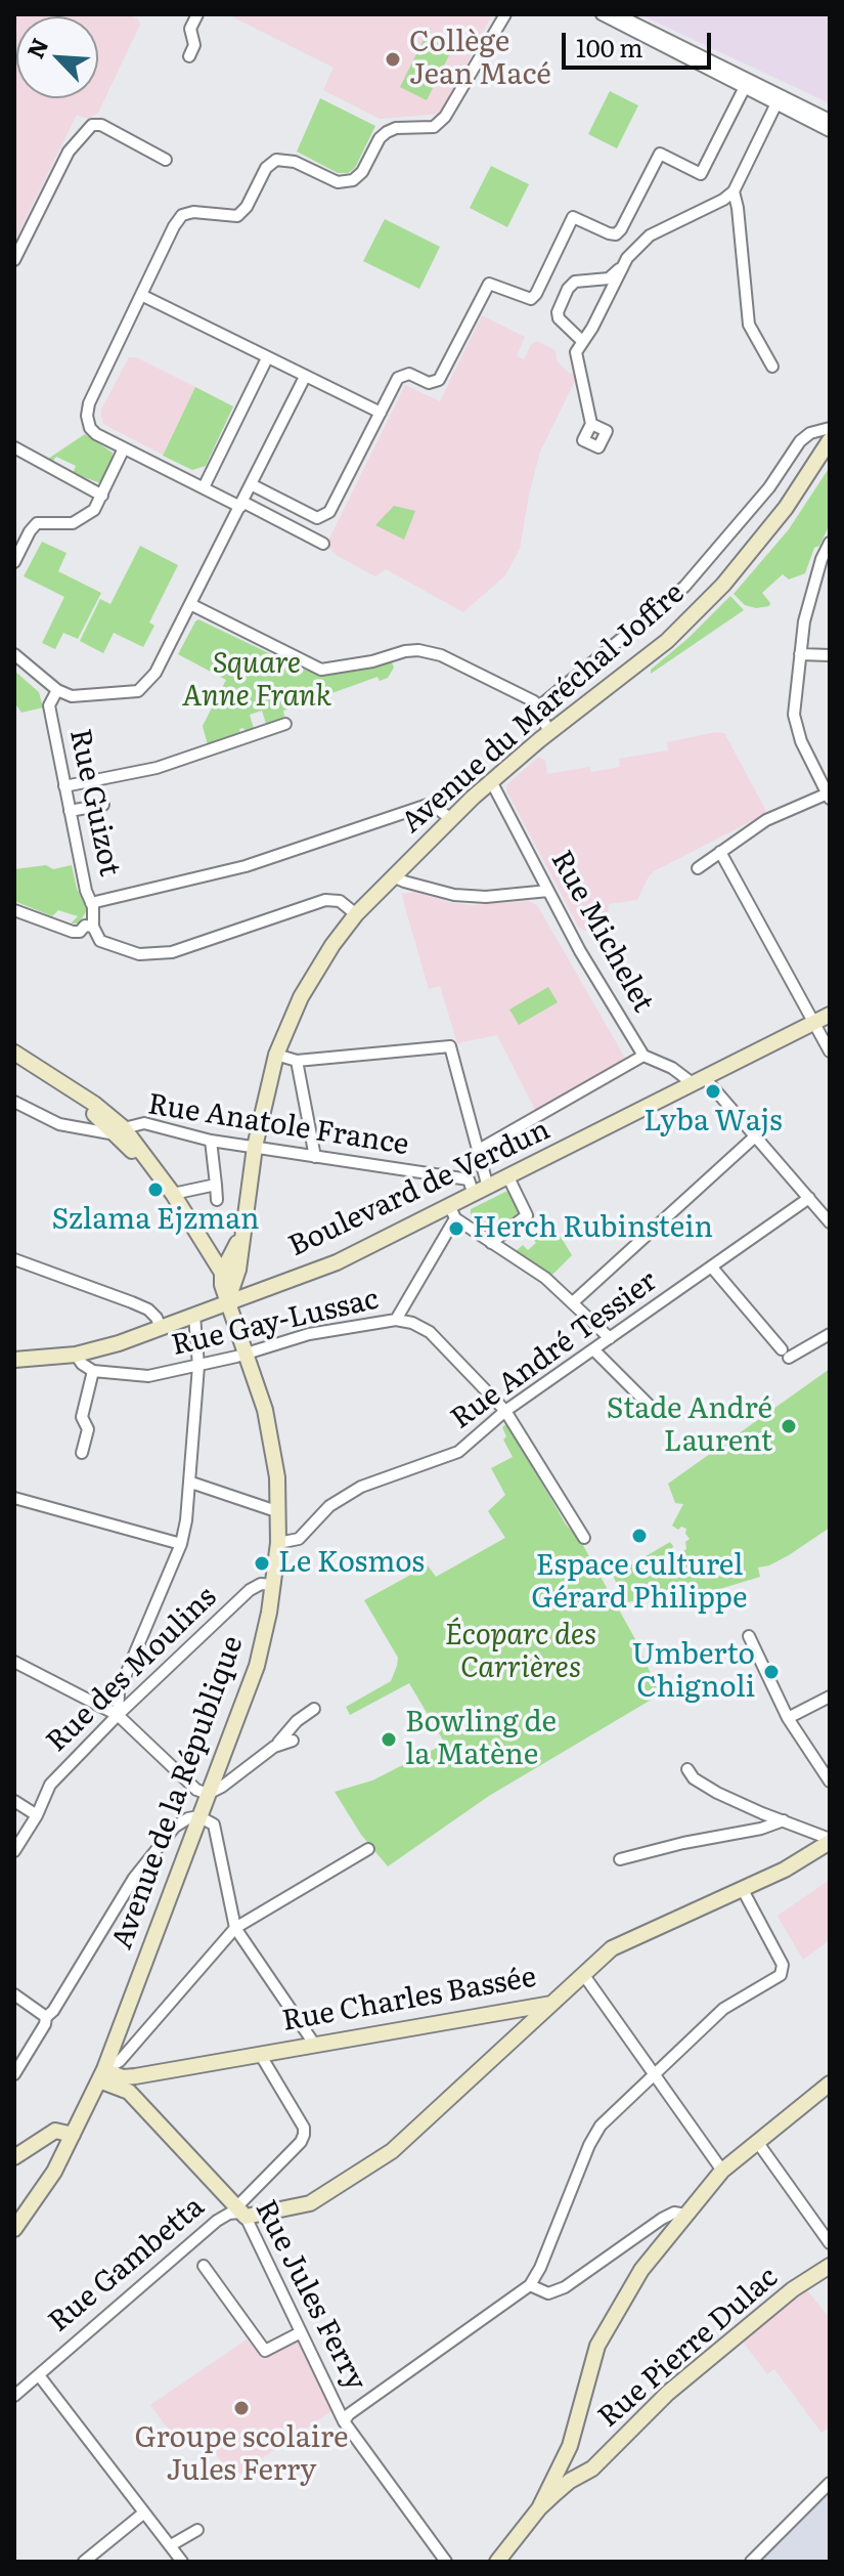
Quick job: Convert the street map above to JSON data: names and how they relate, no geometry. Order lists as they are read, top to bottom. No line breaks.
{"streets":{"main road":["Avenue du Maréchal Joffre","Boulevard de Verdun","Avenue de la République","Rue Charles Bassée","Rue Gambetta","Rue Jules Ferry","Rue Pierre Dulac"],"street":["Rue Guizot","Rue Michelet","Rue Anatole France","Rue Gay-Lussac","Rue André Tessier","Rue des Moulins"]},"crossings":[["Avenue du Maréchal Joffre","Rue Michelet"],["Avenue du Maréchal Joffre","Rue Anatole France"],["Avenue du Maréchal Joffre","Boulevard de Verdun"],["Avenue du Maréchal Joffre","Avenue de la République"],["Rue Michelet","Boulevard de Verdun"],["Rue Michelet","Rue André Tessier"],["Boulevard de Verdun","Avenue de la République"],["Rue Gay-Lussac","Rue André Tessier"],["Rue Gay-Lussac","Avenue de la République"],["Rue André Tessier","Avenue de la République"],["Rue des Moulins","Avenue de la République"],["Avenue de la République","Rue Charles Bassée"],["Avenue de la République","Rue Jules Ferry"],["Rue Charles Bassée","Rue Gambetta"],["Rue Charles Bassée","Rue Jules Ferry"],["Rue Gambetta","Rue Jules Ferry"]],"parks":["Square Anne Frank","Écoparc des Carrières"],"places":["Collège Jean Macé","Lyba Wajs","Szlama Ejzman","Herch Rubinstein","Stade André Laurent","Espace culturel Gérard Philippe","Le Kosmos","Umberto Chignoli","Bowling de la Matène","Groupe scolaire Jules Ferry"],"scale_bar":"100 m","north":"top left"}
